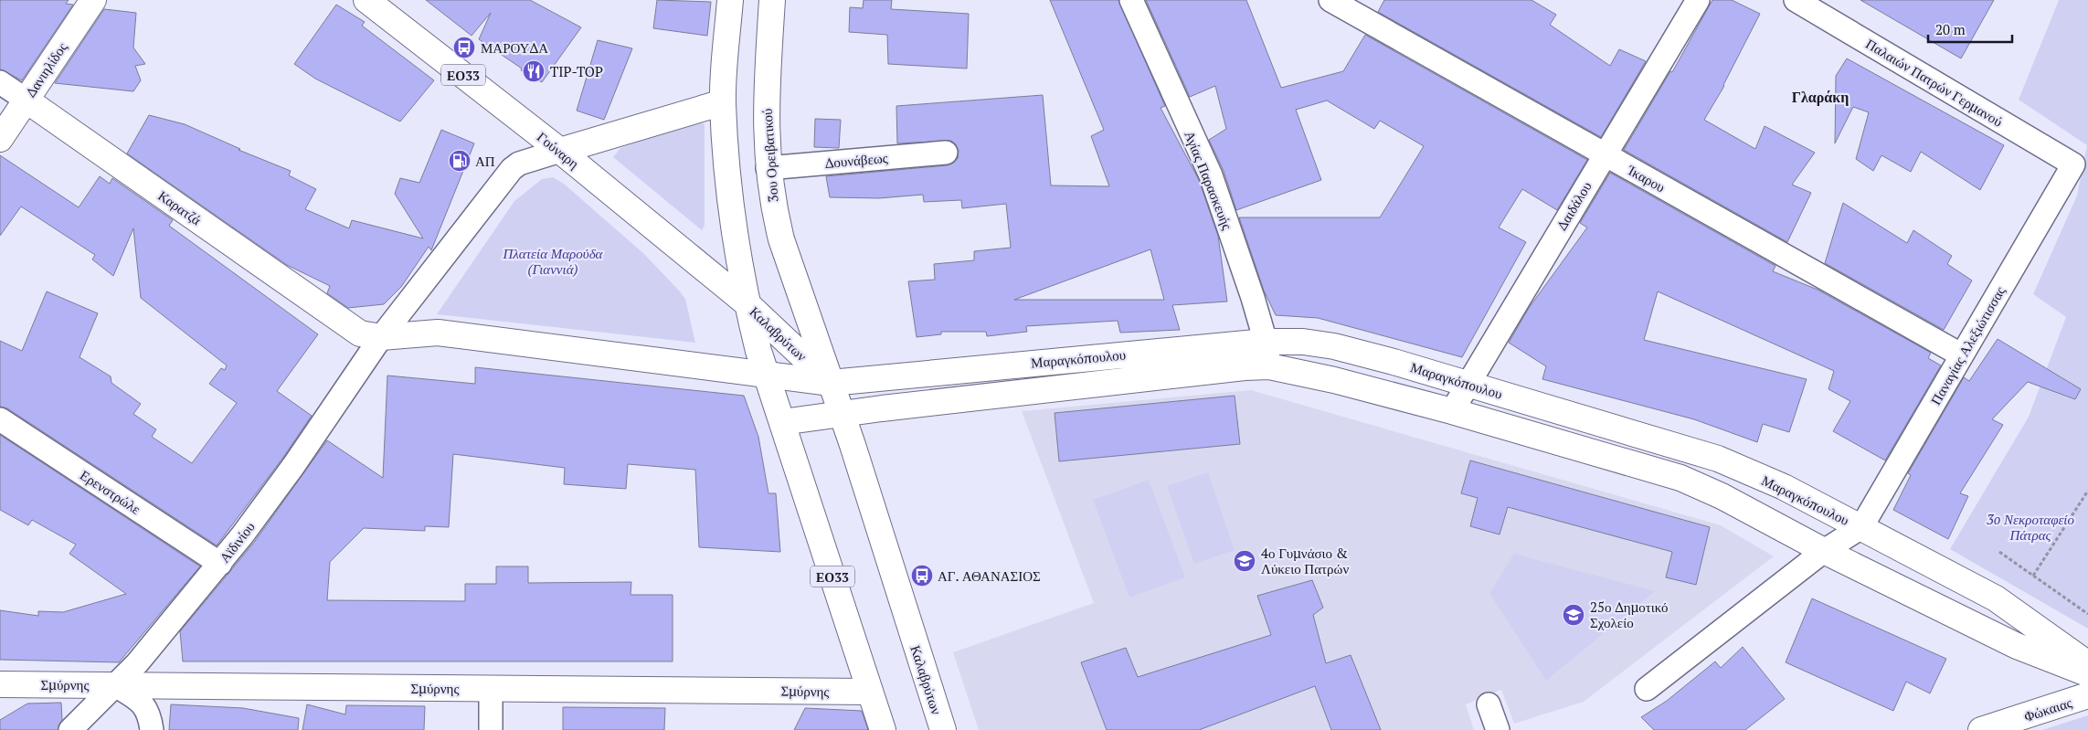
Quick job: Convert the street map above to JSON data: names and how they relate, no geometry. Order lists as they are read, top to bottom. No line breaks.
{"streets":{"street":["Δανιηλίδος","ΕΟ33","Παλαιών Πατρών Γερμανού","Γούναρη","3ου Ορειβατικού","Δουνάβεως","Ίκαρου","Αγίας Παρασκευής","Δαιδάλου","Καρατζά","Καλαβρύτων","Παναγίας Αλεξιώτισσας","Μαραγκόπουλου","Ερενστρώλε","Αϊδινίου","Σμύρνης","Φώκαιας"]},"crossings":[["Δανιηλίδος","Καρατζά"],["Παλαιών Πατρών Γερμανού","Παναγίας Αλεξιώτισσας"],["Γούναρη","Καλαβρύτων"],["Γούναρη","Αϊδινίου"],["3ου Ορειβατικού","Δουνάβεως"],["3ου Ορειβατικού","Καλαβρύτων"],["3ου Ορειβατικού","Μαραγκόπουλου"],["Ίκαρου","Δαιδάλου"],["Ίκαρου","Παναγίας Αλεξιώτισσας"],["Αγίας Παρασκευής","Μαραγκόπουλου"],["Δαιδάλου","Μαραγκόπουλου"],["Καρατζά","Μαραγκόπουλου"],["Καρατζά","Αϊδινίου"],["Καλαβρύτων","Μαραγκόπουλου"],["Καλαβρύτων","Σμύρνης"],["Παναγίας Αλεξιώτισσας","Μαραγκόπουλου"],["Μαραγκόπουλου","Αϊδινίου"],["Ερενστρώλε","Αϊδινίου"],["Αϊδινίου","Σμύρνης"]],"districts":["Γλαράκη"],"parks":["Πλατεία Μαρούδα (Γιαννιά)","3o Νεκροταφείο Πάτρας"],"places":{"bus stop":["ΜΑΡΟΥΔΑ","ΑΓ. ΑΘΑΝΑΣΙΟΣ"],"restaurant":["TIP-TOP"],"fuel station":["ΑΠ"],"school or university":["4ο Γυμνάσιο & Λύκειο Πατρών","25ο Δημοτικό Σχολείο"]},"scale_bar":"20 m"}
